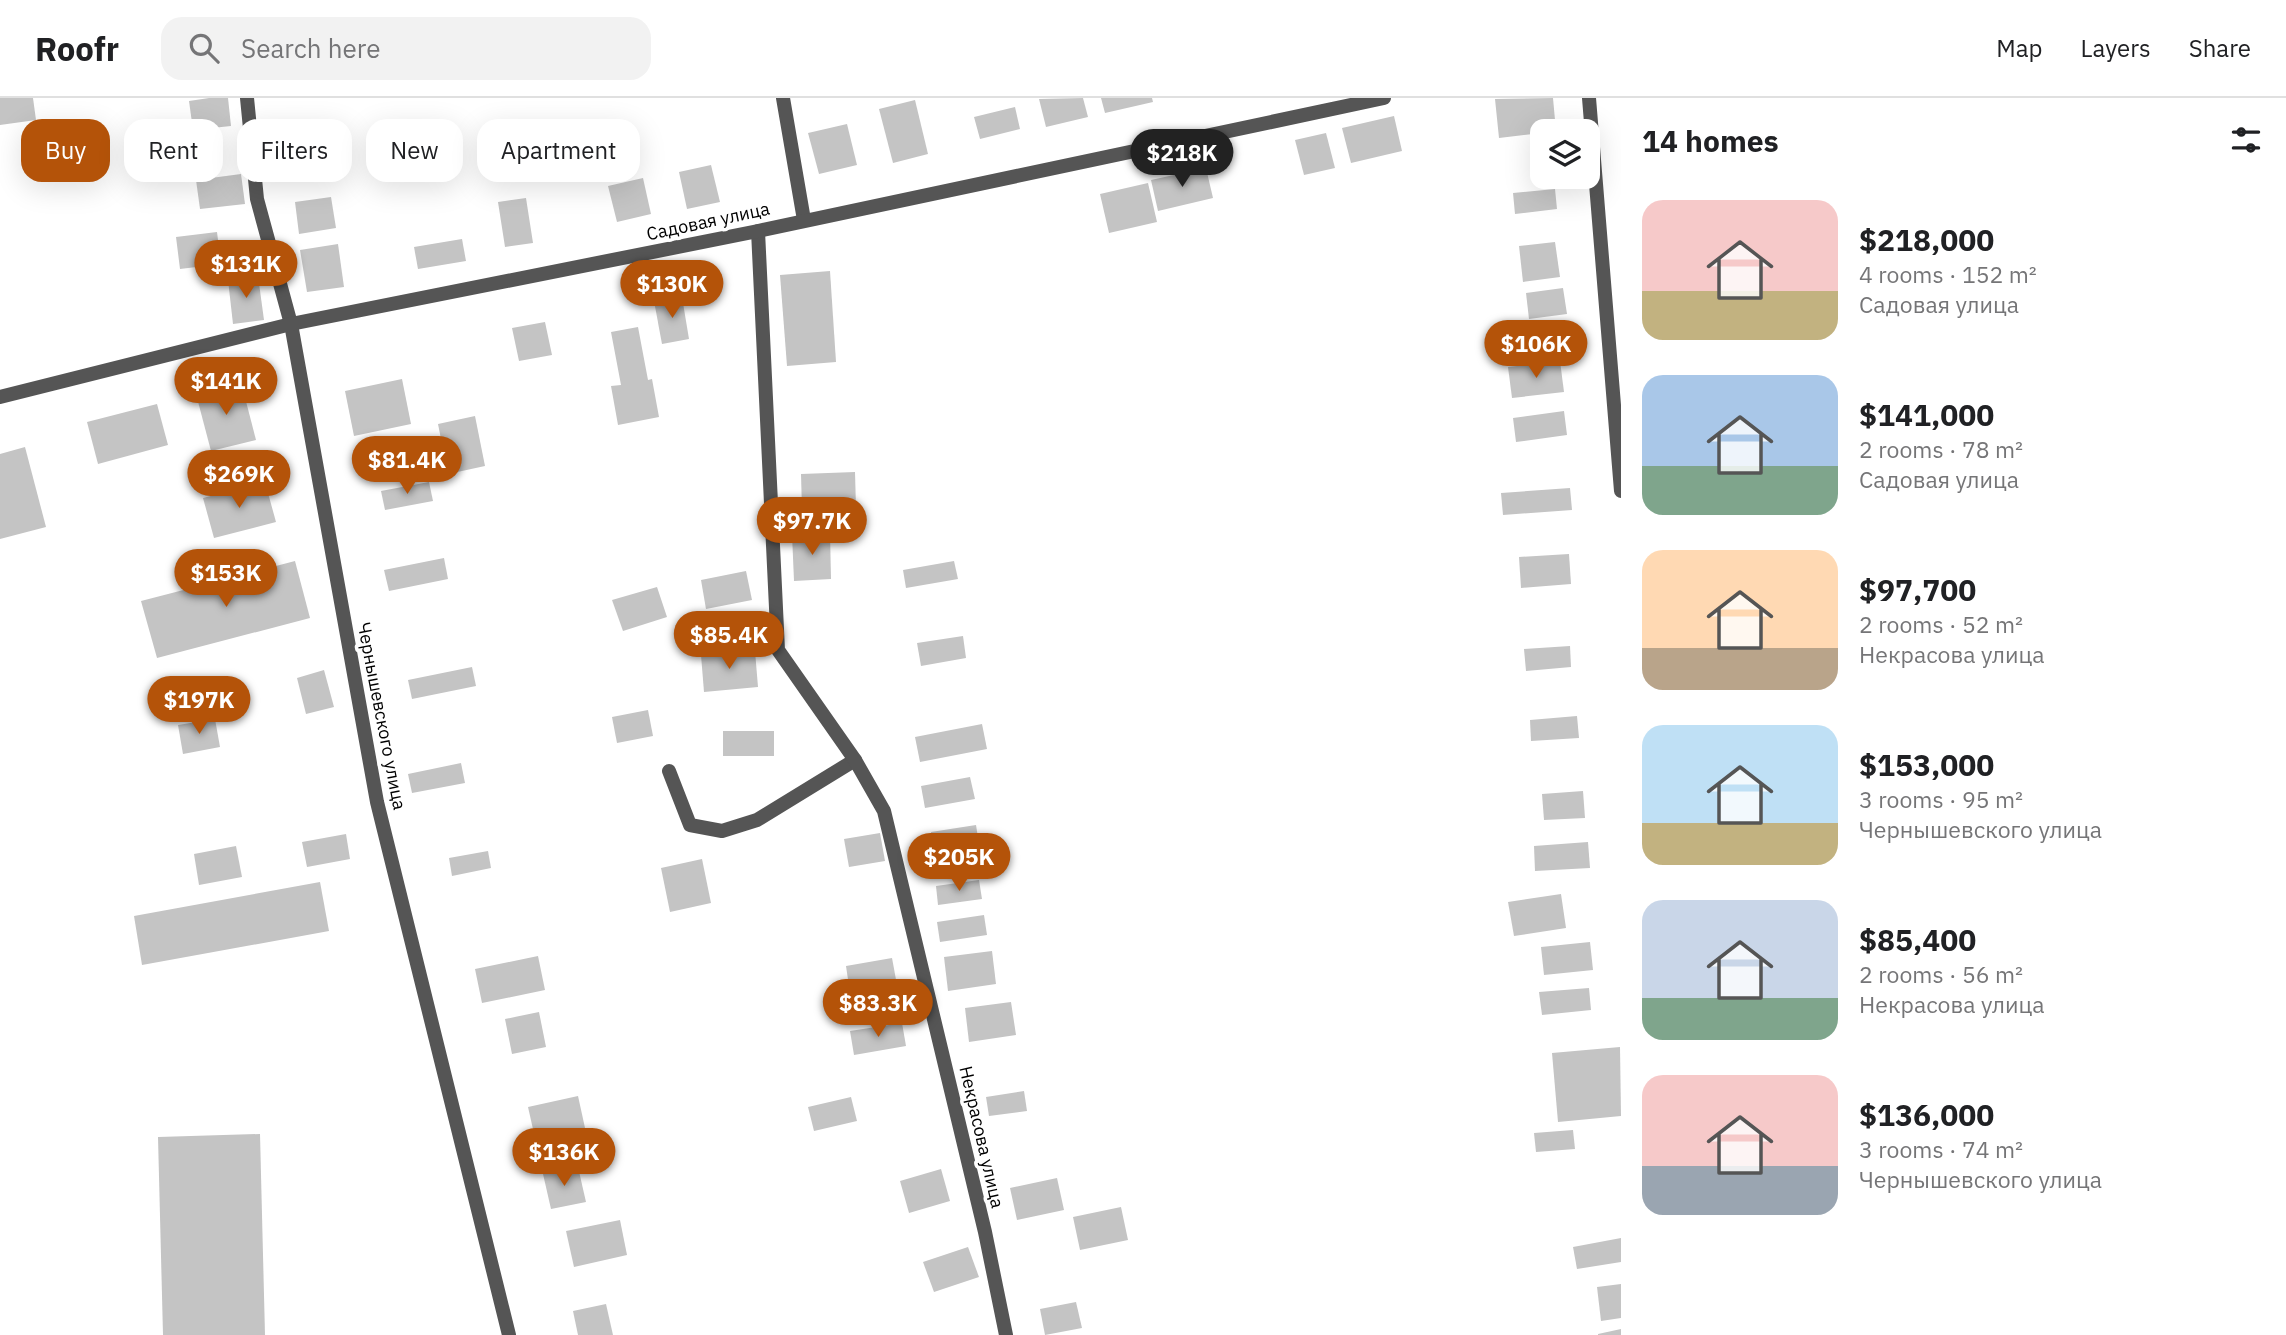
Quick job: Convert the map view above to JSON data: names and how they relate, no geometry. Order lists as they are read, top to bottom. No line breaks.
{"streets":{"street":["Садовая улица","Чернышевского улица","Некрасова улица"]},"crossings":[["Садовая улица","Чернышевского улица"],["Садовая улица","Некрасова улица"]],"page":{"header":"Roofr","search":"Search here","nav":["Map","Layers","Share"],"heading":"14 homes","chip":["Buy","Rent","Filters","New","Apartment"],"price":["$218K","$131K","$130K","$106K","$141K","$81.4K","$269K","$97.7K","$153K","$85.4K","$197K","$205K","$83.3K","$136K"],"list":[{"name":"$218,000","note":"4 rooms · 152 m² · Садовая улица"},{"name":"$141,000","note":"2 rooms · 78 m² · Садовая улица"},{"name":"$97,700","note":"2 rooms · 52 m² · Некрасова улица"},{"name":"$153,000","note":"3 rooms · 95 m² · Чернышевского улица"},{"name":"$85,400","note":"2 rooms · 56 m² · Некрасова улица"},{"name":"$136,000","note":"3 rooms · 74 m² · Чернышевского улица"}]}}
